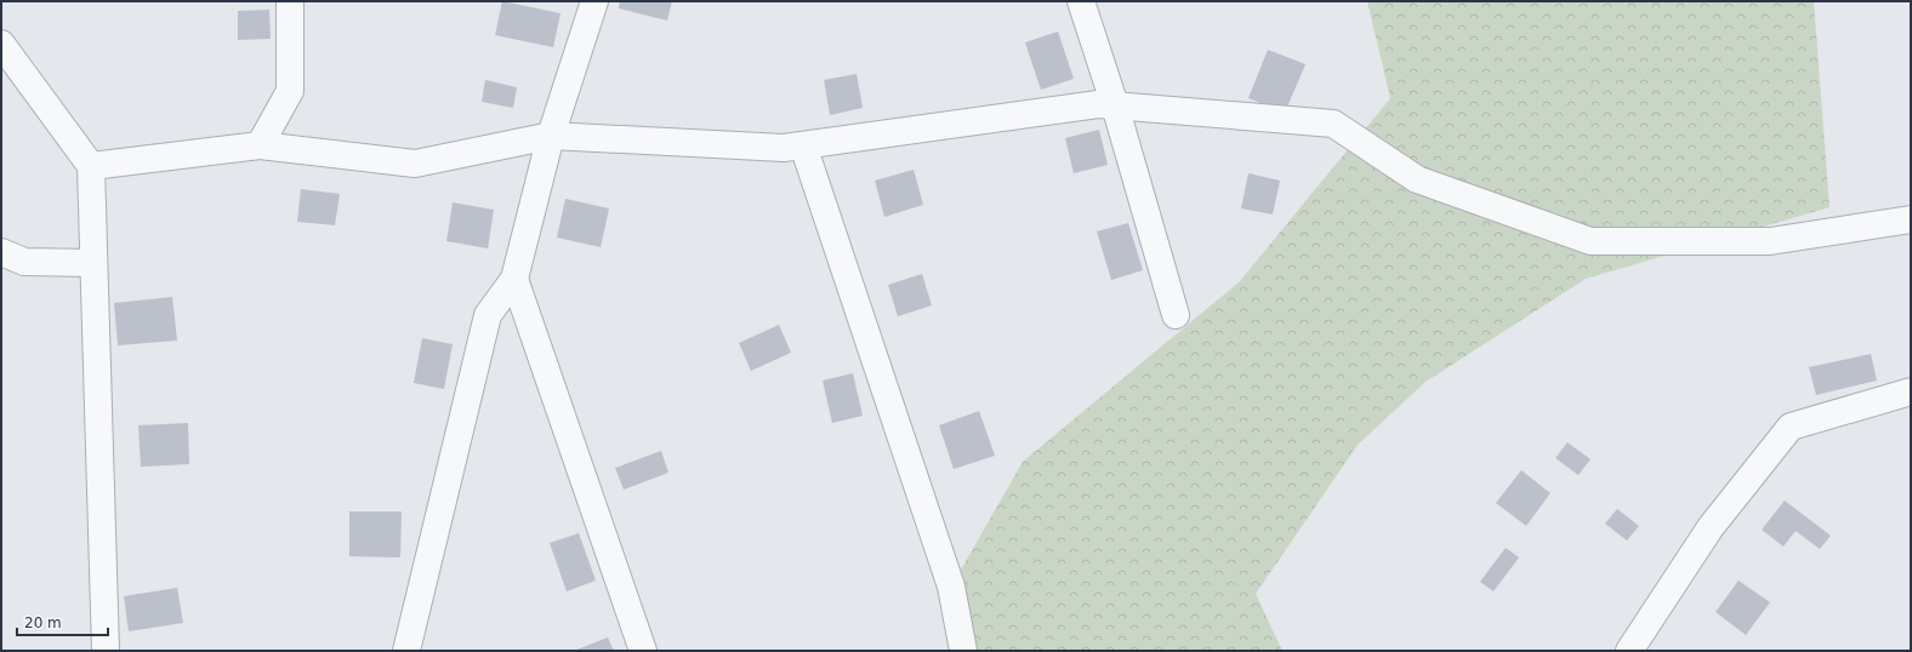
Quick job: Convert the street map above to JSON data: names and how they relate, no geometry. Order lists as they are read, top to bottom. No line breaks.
{"scale_bar":"20 m"}
